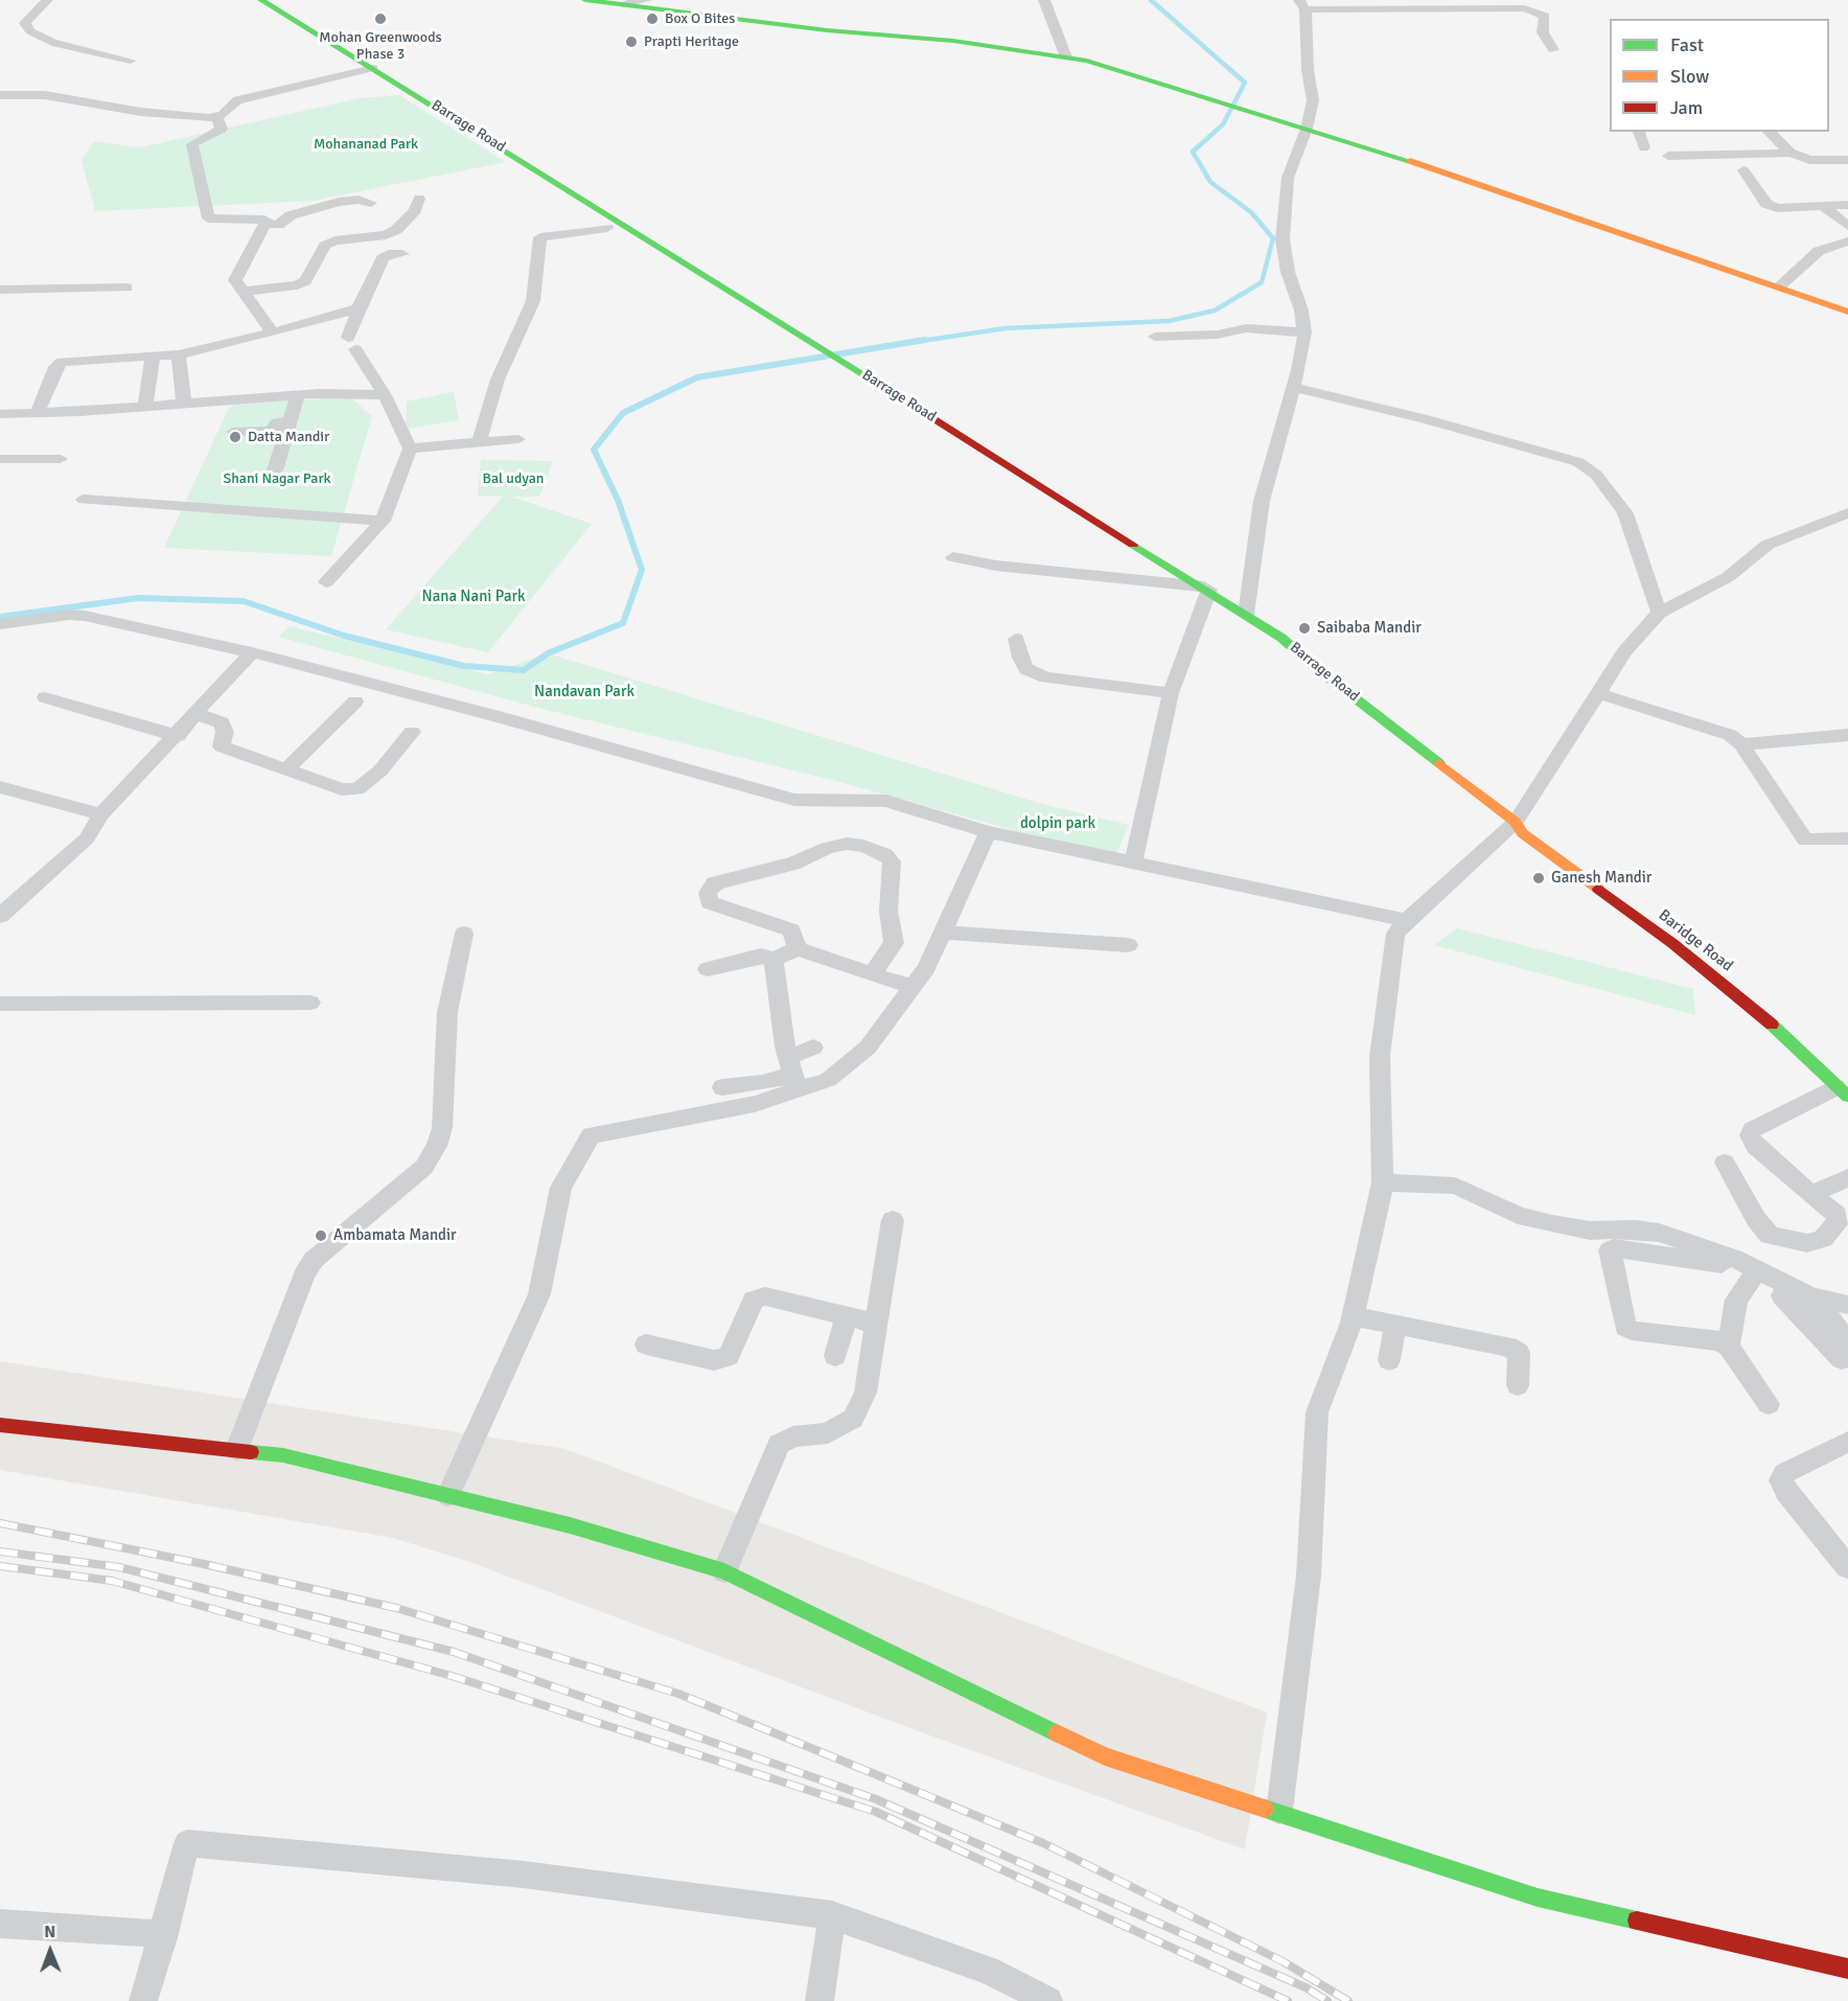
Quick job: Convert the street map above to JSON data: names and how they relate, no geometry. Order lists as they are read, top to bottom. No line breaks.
{"streets":{"street":["Barrage Road","Baridge Road"]},"crossings":[["Barrage Road","Baridge Road"]],"parks":["Mohananad Park","Shani Nagar Park","Bal udyan","Nana Nani Park","Nandavan Park","dolpin park"],"places":["Mohan Greenwoods Phase 3","Box O Bites","Prapti Heritage","Datta Mandir","Saibaba Mandir","Ganesh Mandir","Ambamata Mandir"],"legend":["Fast","Slow","Jam"],"north":"top"}
